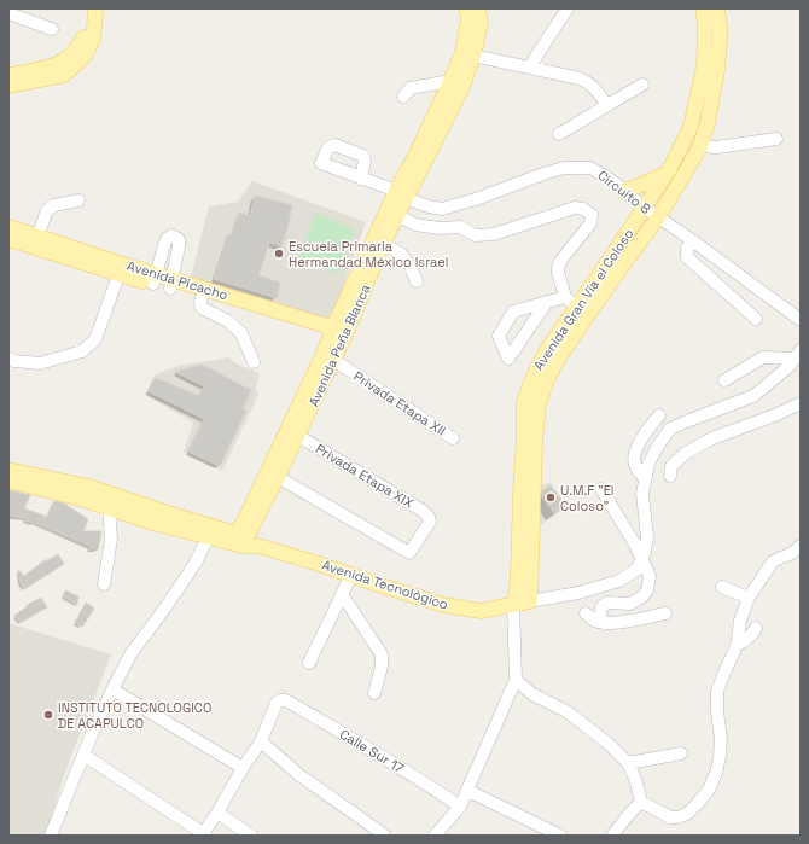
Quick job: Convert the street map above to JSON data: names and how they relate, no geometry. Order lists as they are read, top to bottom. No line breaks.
{"streets":{"main road":["Avenida Picacho","Avenida Gran Vía el Coloso","Avenida Peña Blanca","Avenida Tecnológico"],"street":["Circuito 8","Privada Etapa XII","Privada Etapa XIX","Calle Sur 17"]},"crossings":[["Circuito 8","Avenida Gran Vía el Coloso"],["Circuito 8","Avenida Peña Blanca"],["Avenida Picacho","Avenida Peña Blanca"],["Avenida Gran Vía el Coloso","Avenida Tecnológico"],["Avenida Gran Vía el Coloso","Calle Sur 17"],["Avenida Peña Blanca","Privada Etapa XII"],["Avenida Peña Blanca","Privada Etapa XIX"],["Avenida Peña Blanca","Avenida Tecnológico"]],"places":["Escuela Primaria Hermandad México Israel","U.M.F \"El Coloso\"","INSTITUTO TECNOLOGICO DE ACAPULCO"]}
